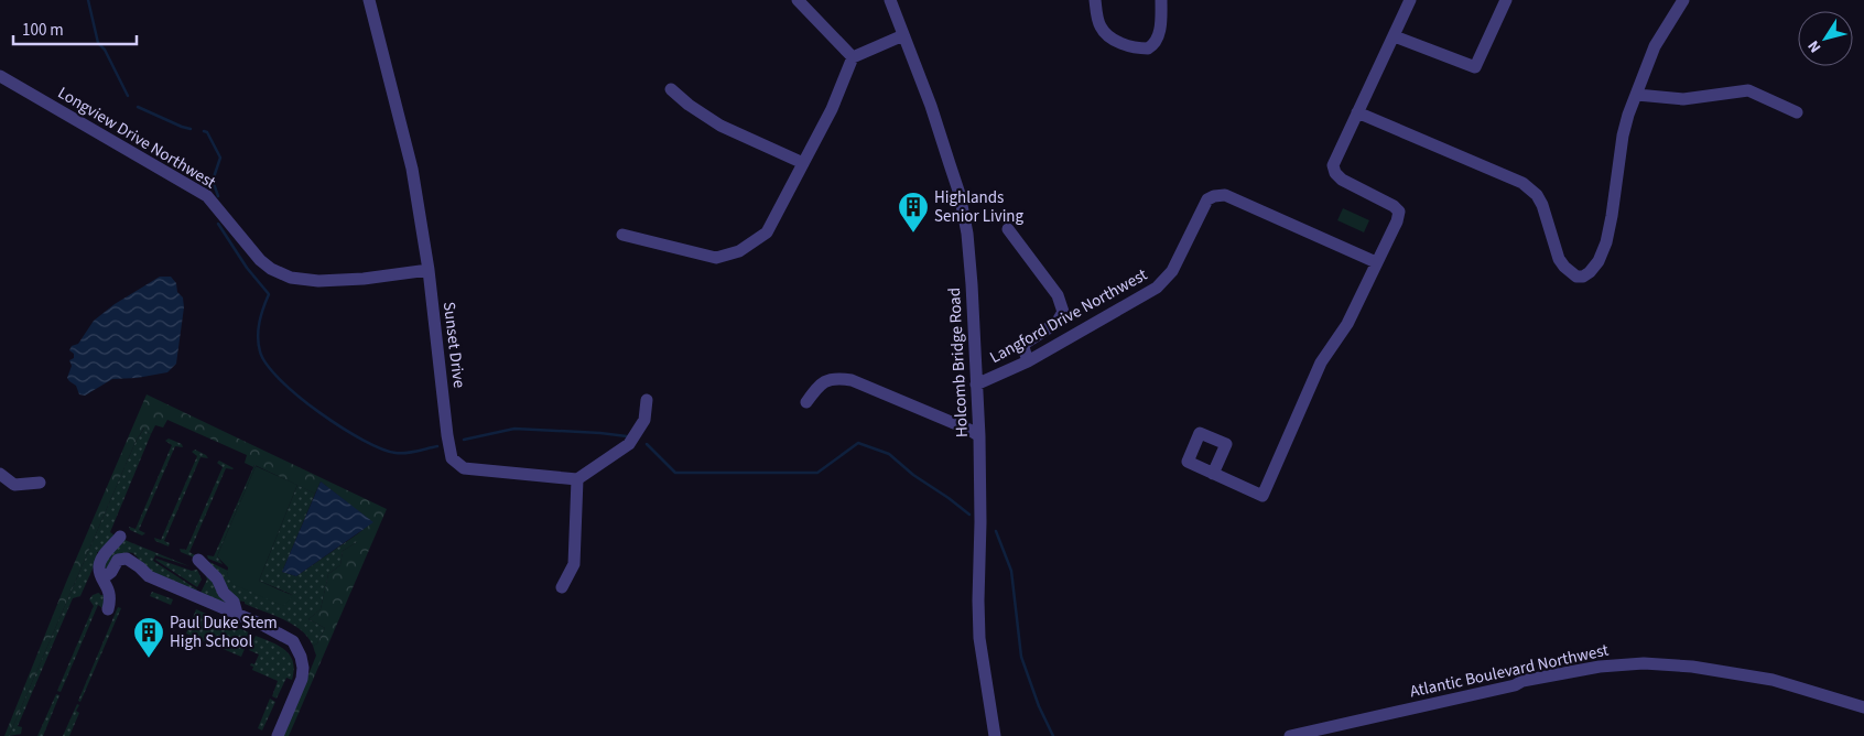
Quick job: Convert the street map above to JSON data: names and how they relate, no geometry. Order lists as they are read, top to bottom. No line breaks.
{"streets":{"street":["Longview Drive Northwest","Langford Drive Northwest","Sunset Drive","Holcomb Bridge Road","Atlantic Boulevard Northwest"]},"crossings":[["Longview Drive Northwest","Sunset Drive"],["Langford Drive Northwest","Holcomb Bridge Road"]],"places":{"building":["Highlands Senior Living","Paul Duke Stem High School"]},"scale_bar":"100 m","north":"bottom left"}
